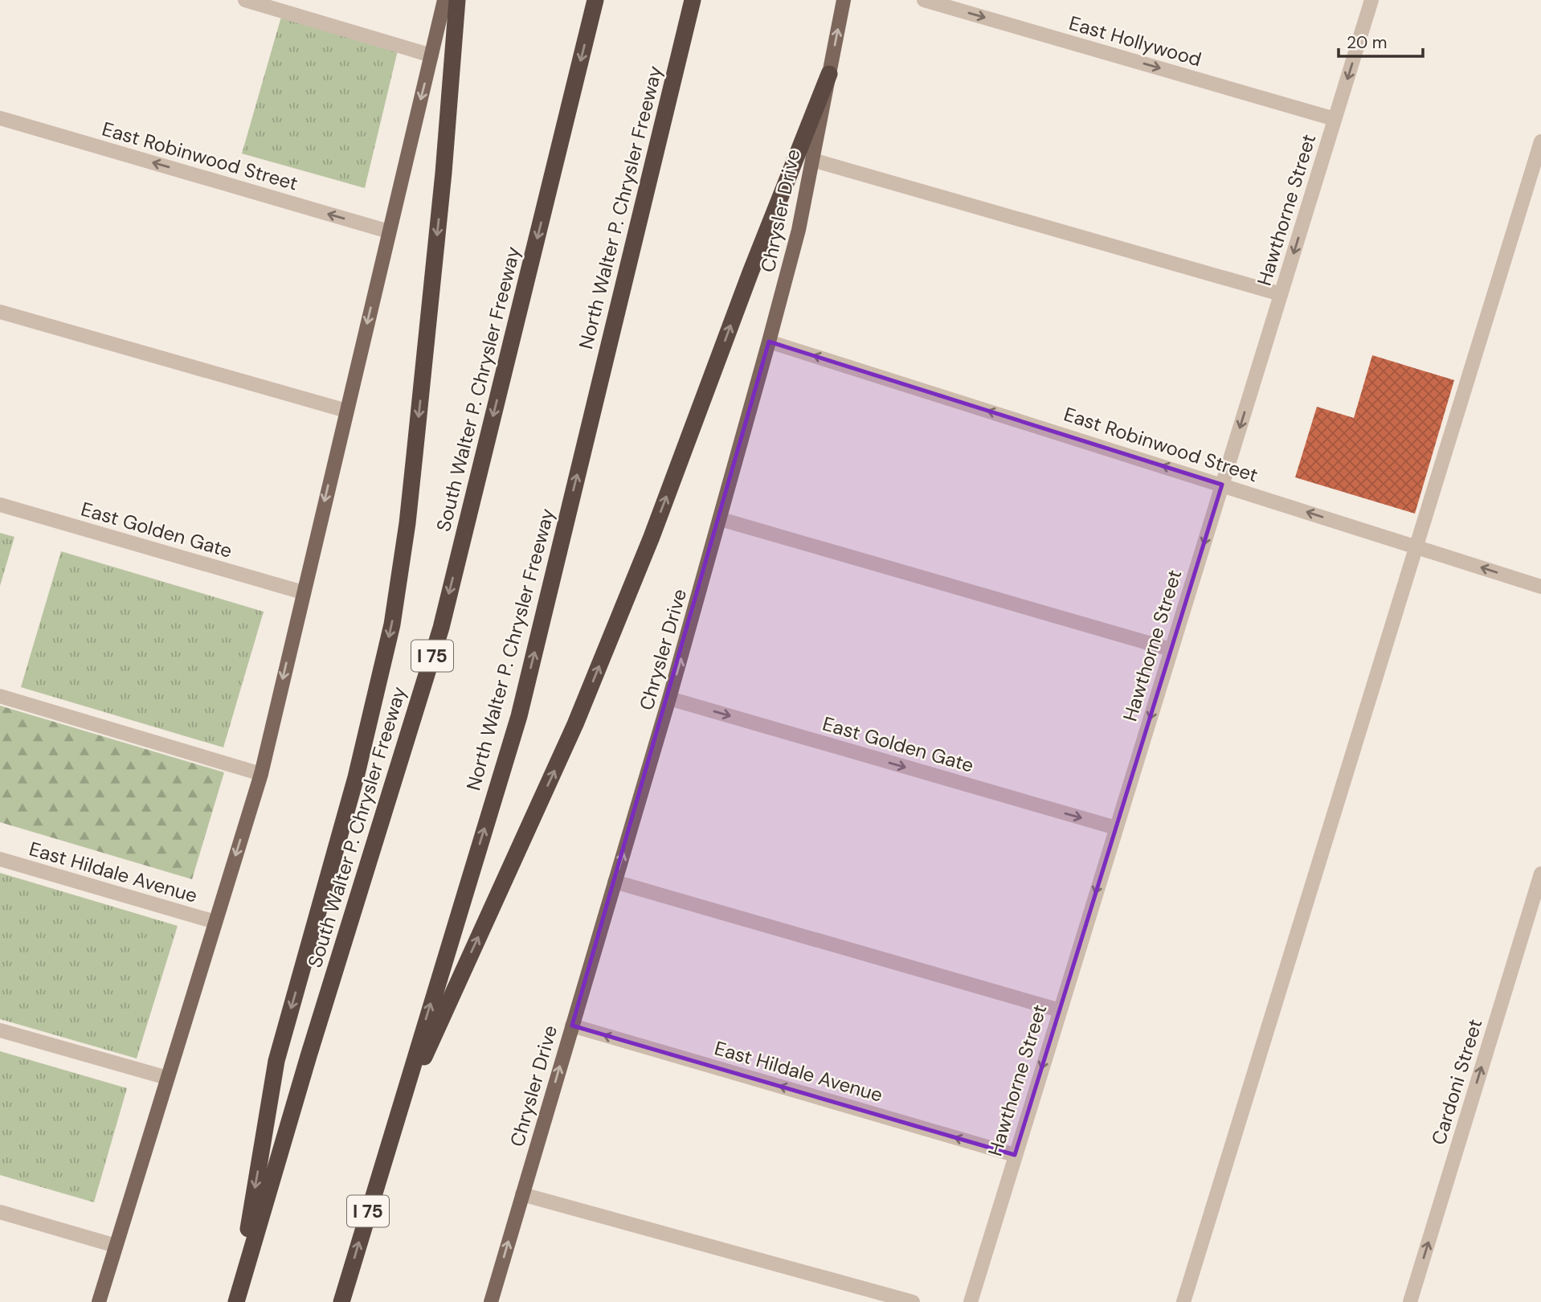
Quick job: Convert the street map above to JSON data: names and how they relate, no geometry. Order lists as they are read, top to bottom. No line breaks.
{"streets":{"highway":["North Walter P. Chrysler Freeway","South Walter P. Chrysler Freeway","I 75"],"main road":["Chrysler Drive"],"street":["East Hollywood","East Robinwood Street","Hawthorne Street","East Golden Gate","East Hildale Avenue","Cardoni Street"]},"crossings":[["East Hollywood","Hawthorne Street"],["East Robinwood Street","Hawthorne Street"],["East Robinwood Street","Chrysler Drive"],["Hawthorne Street","East Golden Gate"],["Hawthorne Street","East Hildale Avenue"],["Chrysler Drive","East Golden Gate"],["Chrysler Drive","East Hildale Avenue"]],"one_way":["East Hollywood","East Robinwood Street","Hawthorne Street","Chrysler Drive","East Golden Gate","East Hildale Avenue","Cardoni Street"],"scale_bar":"20 m"}
